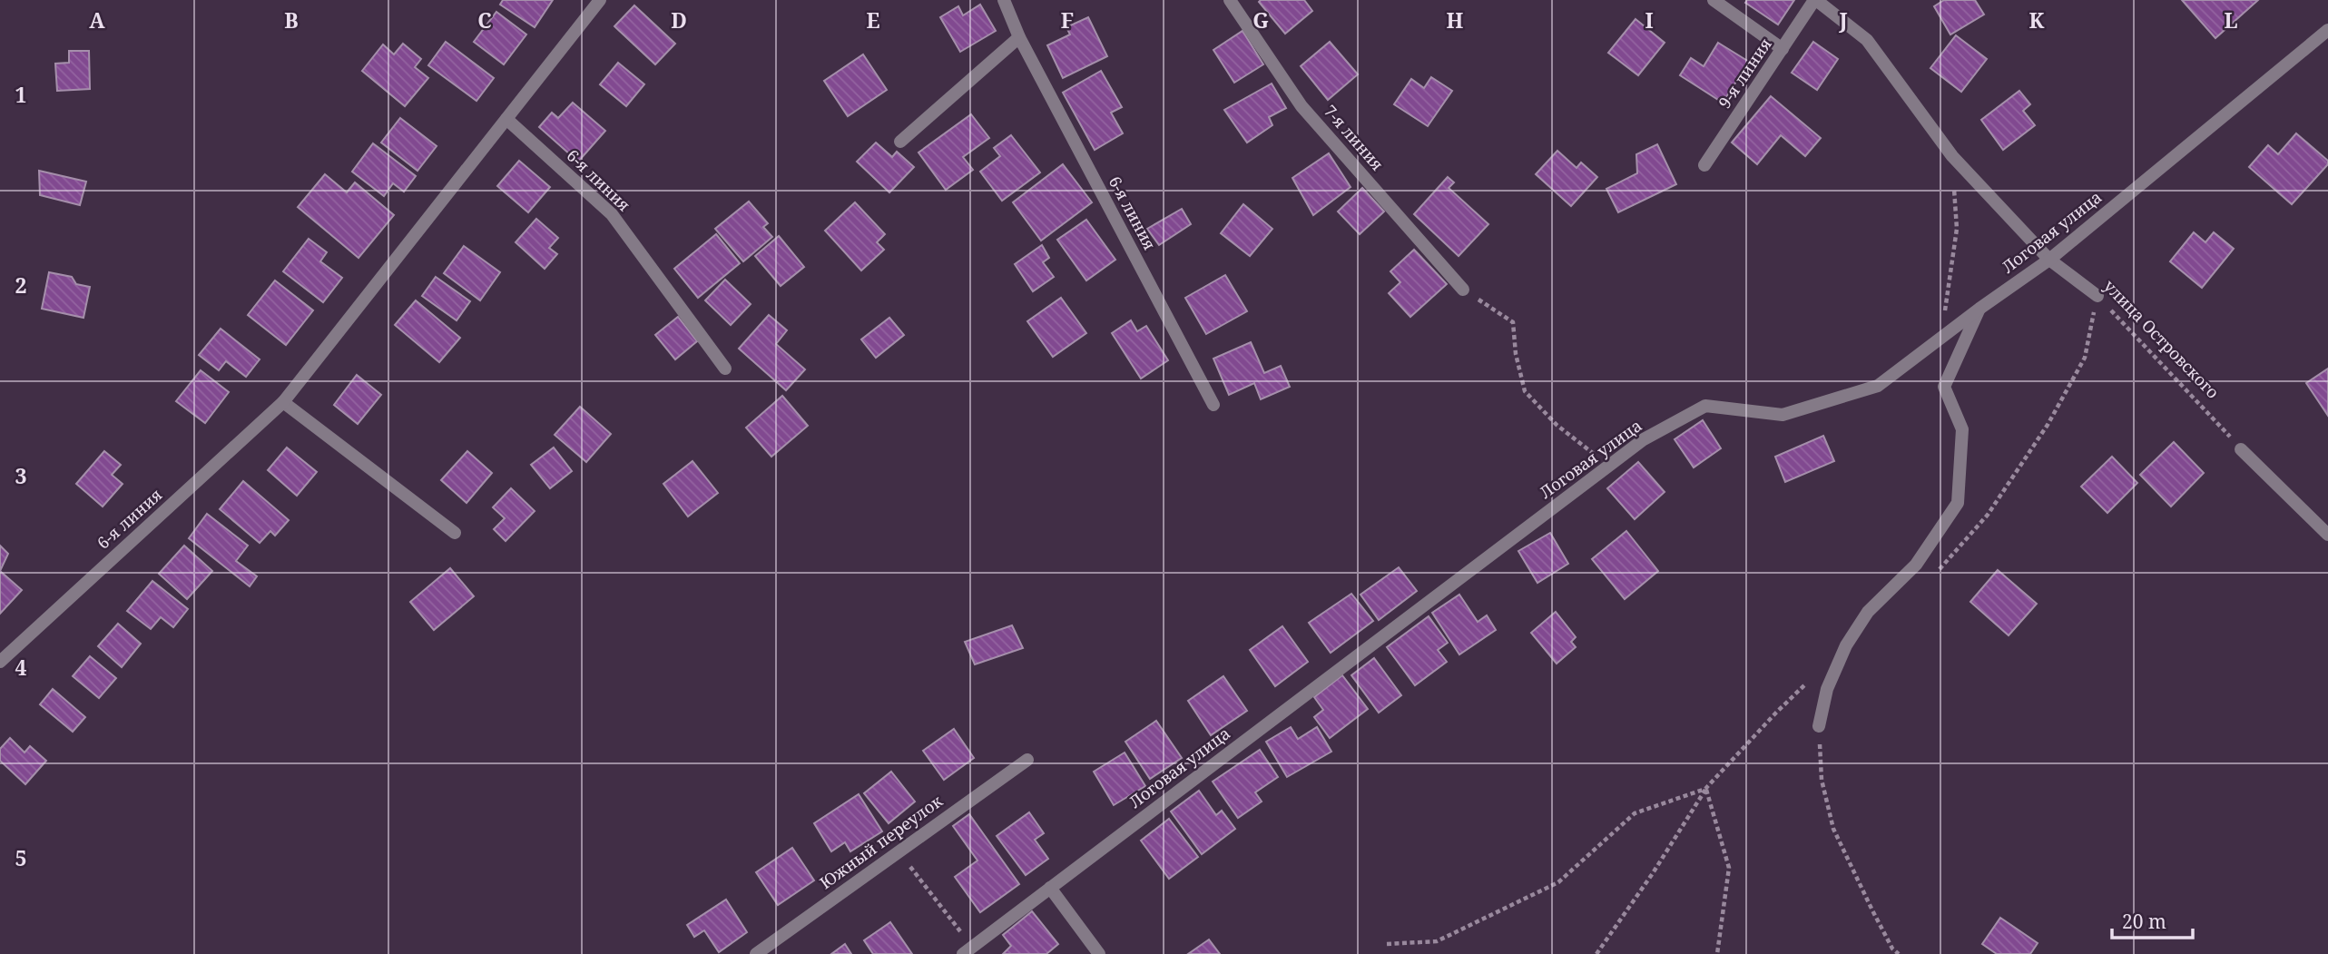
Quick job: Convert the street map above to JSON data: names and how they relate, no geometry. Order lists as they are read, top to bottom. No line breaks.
{"streets":{"street":["9-я линия","7-я линия","6-я линия","Логовая улица","улица Островского","Южный переулок"]},"crossings":[["9-я линия","улица Островского"],["Логовая улица","улица Островского"]],"scale_bar":"20 m","grid":{"columns":["A","B","C","D","E","F","G","H","I","J","K","L"],"rows":["1","2","3","4","5"]}}
